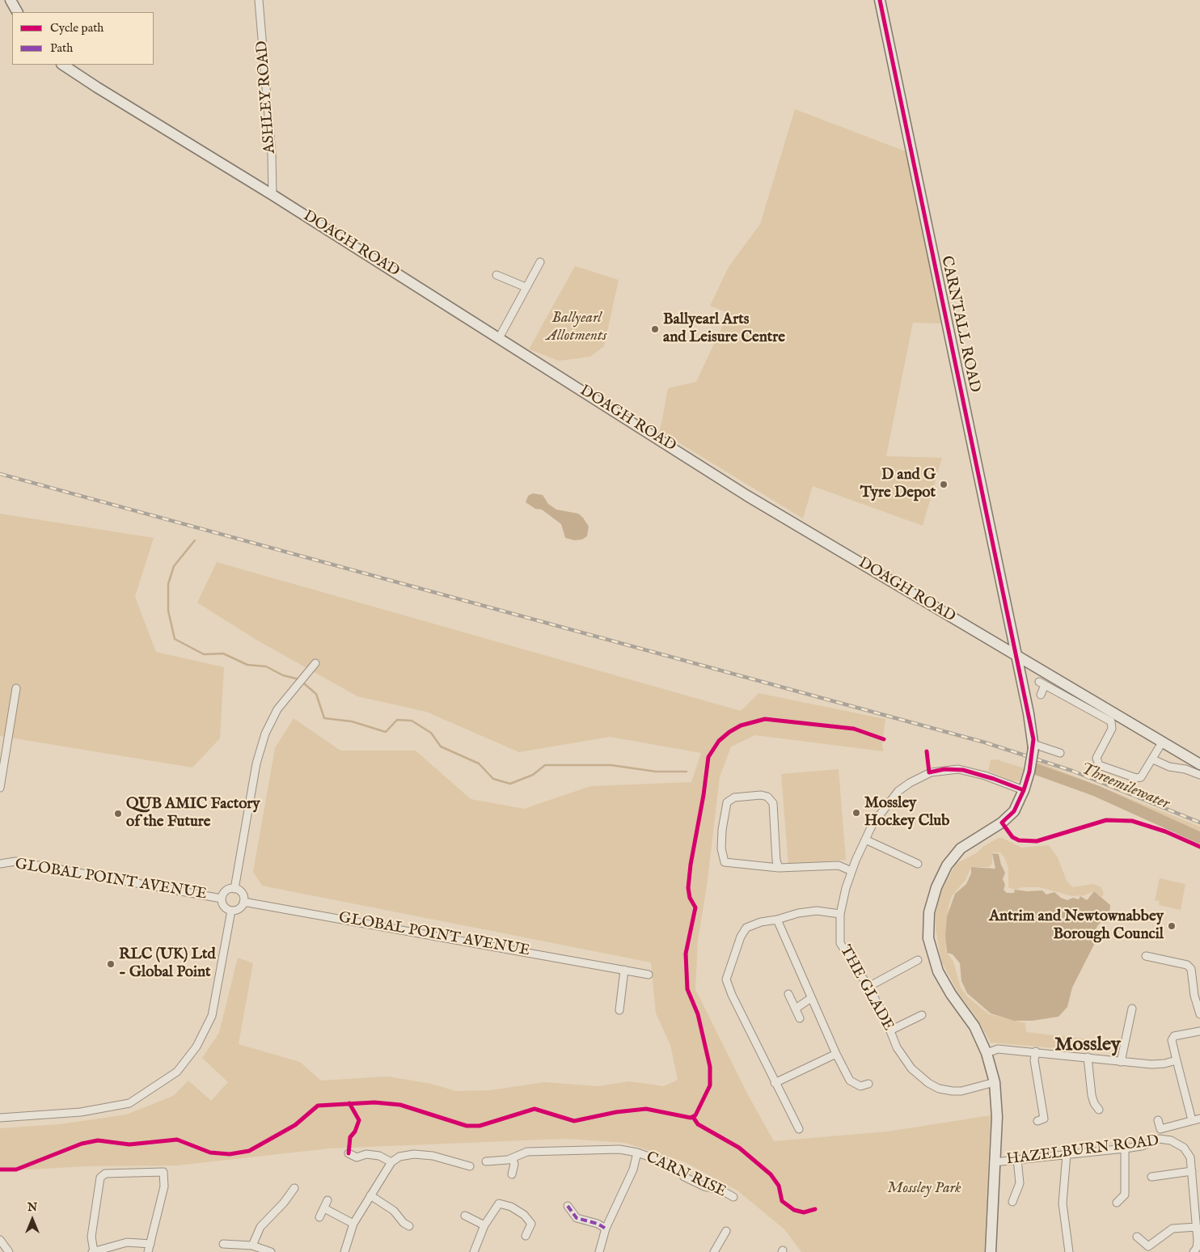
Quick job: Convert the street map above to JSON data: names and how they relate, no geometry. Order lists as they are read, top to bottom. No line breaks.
{"streets":{"main road":["DOAGH ROAD","CARNTALL ROAD"],"street":["ASHLEY ROAD","GLOBAL POINT AVENUE","THE GLADE","HAZELBURN ROAD","CARN RISE"]},"crossings":[["ASHLEY ROAD","DOAGH ROAD"],["DOAGH ROAD","CARNTALL ROAD"]],"districts":["Mossley"],"water":["Threemilewater"],"parks":["Ballyearl Allotments","Mossley Park"],"places":["Ballyearl Arts and Leisure Centre","D and G Tyre Depot","Mossley Hockey Club","QUB AMIC Factory of the Future","Antrim and Newtownabbey Borough Council","RLC (UK) Ltd - Global Point"],"legend":["Cycle path","Path"],"north":"top"}
